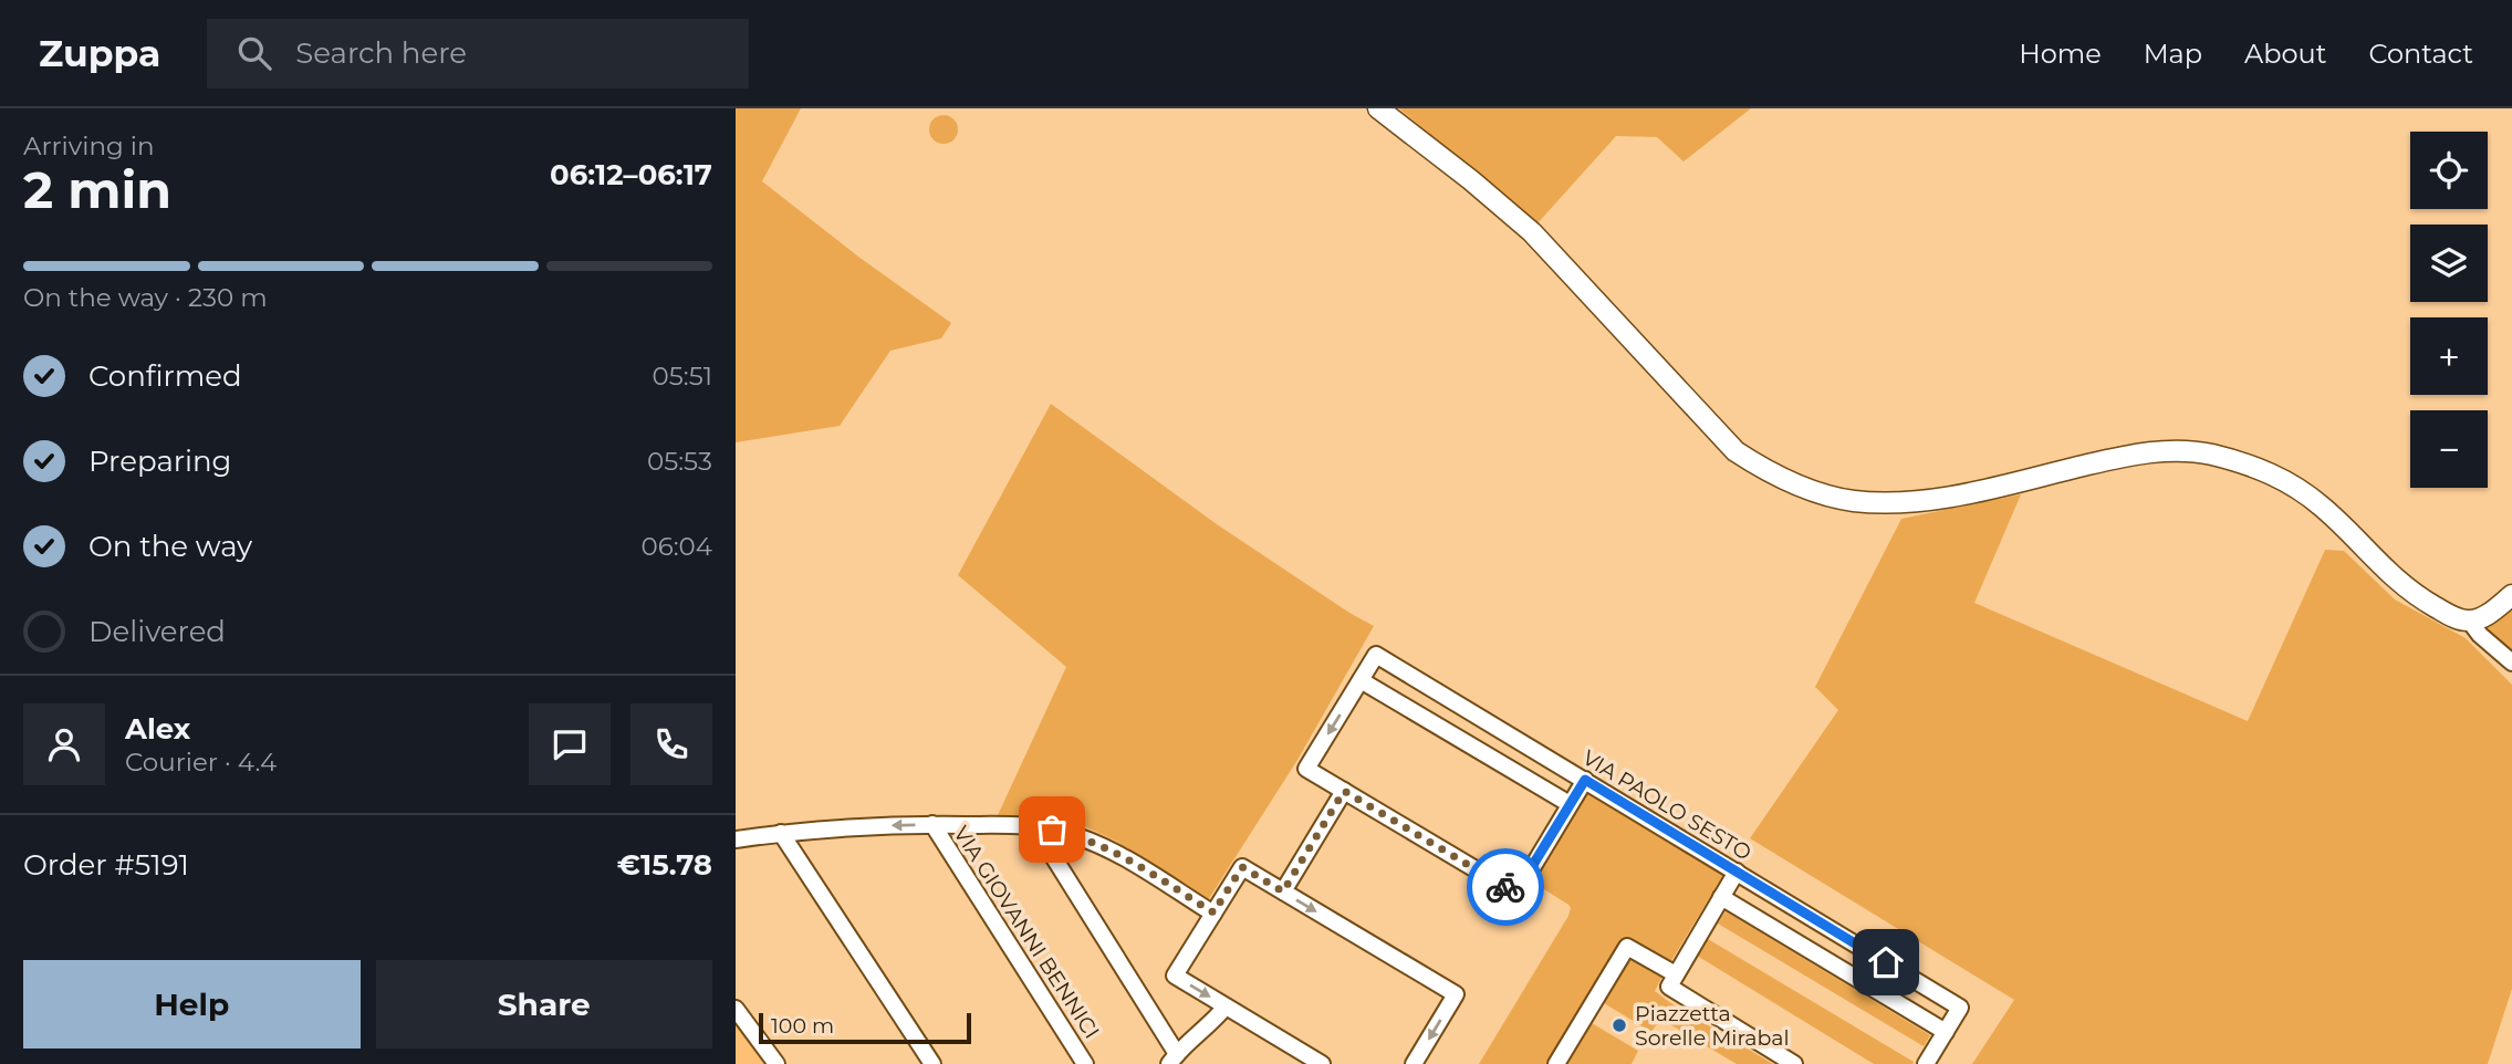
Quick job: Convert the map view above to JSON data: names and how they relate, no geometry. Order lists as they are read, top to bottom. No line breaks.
{"streets":{"street":["VIA PAOLO SESTO","VIA GIOVANNI BENNICI"]},"places":["Piazzetta Sorelle Mirabal"],"scale_bar":"100 m","page":{"header":"Zuppa","search":"Search here","nav":["Home","Map","About","Contact"],"heading":["2 min","Arriving in","06:12–06:17"],"panel":["Alex","Courier · 4.4","Order #5191","€15.78"],"map_buttons":["+","−"],"bar":"On the way · 230 m","list":[["Confirmed","05:51"],["Preparing","05:53"],["On the way","06:04"],"Delivered"],"buttons":["Help","Share"],"scale":"100 m"}}
